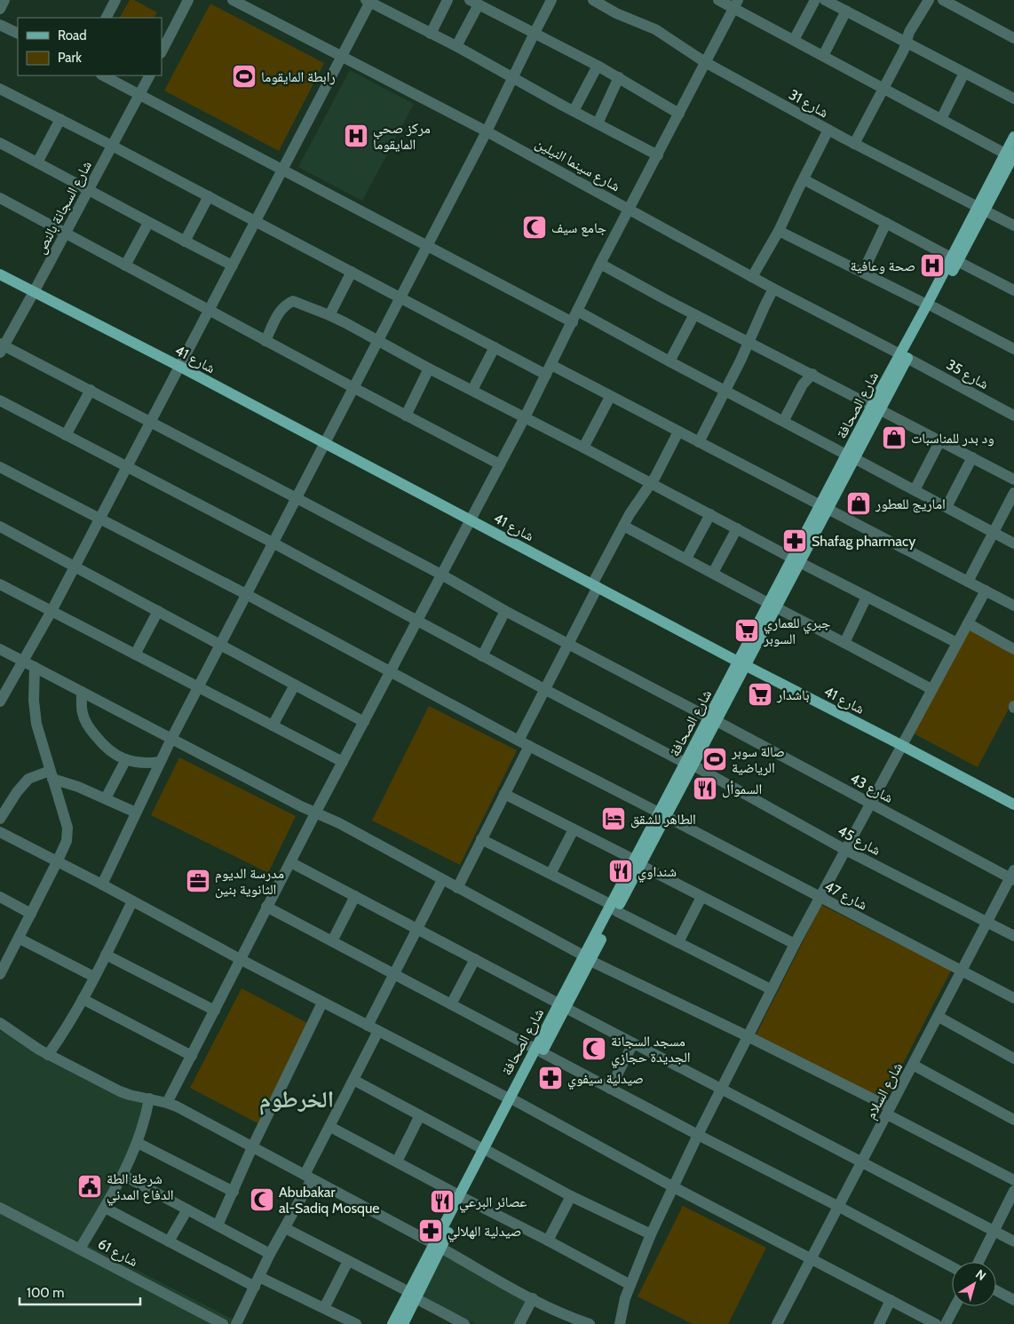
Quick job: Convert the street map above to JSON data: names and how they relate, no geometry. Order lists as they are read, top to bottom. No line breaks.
{"streets":{"main road":["شارع 41","شارع الصحافة"],"street":["شارع 31","شارع سينما النيلين","شارع السجانة بالنص","شارع 35","شارع 43","شارع 45","شارع 47","شارع السلام","شارع 61"]},"crossings":[["شارع 31","شارع الصحافة"],["شارع سينما النيلين","شارع 35"],["شارع سينما النيلين","شارع الصحافة"],["شارع السجانة بالنص","شارع 41"],["شارع السجانة بالنص","شارع 43"],["شارع 41","شارع الصحافة"],["شارع 35","شارع الصحافة"],["شارع الصحافة","شارع 43"],["شارع الصحافة","شارع 45"],["شارع الصحافة","شارع 47"],["شارع 43","شارع السلام"],["شارع 45","شارع السلام"],["شارع 47","شارع السلام"]],"districts":["الخرطوم"],"places":{"sports":["رابطة المايقوما","صالة سوبر الرياضية"],"hospital":["مركز صحي المايقوما","صحة وعافية"],"mosque":["جامع سيف","مسجد السجانة الجديدة حجازي","Abubakar al-Sadiq Mosque"],"shop":["ود بدر للمناسبات","اماريج للعطور"],"pharmacy":["Shafag pharmacy","صيدلية سيفوي","صيدلية الهلالي"],"supermarket":["جبري للعماري السوبر","باشدار"],"restaurant":["السموأل","شنداوي","عصائر البرعي"],"hotel":["الطاهر للشقق"],"office":["مدرسة الديوم الثانوية بنين"],"public building":["شرطة الطة الدفاع المدني"]},"legend":["Road","Park"],"scale_bar":"100 m","north":"top right"}
